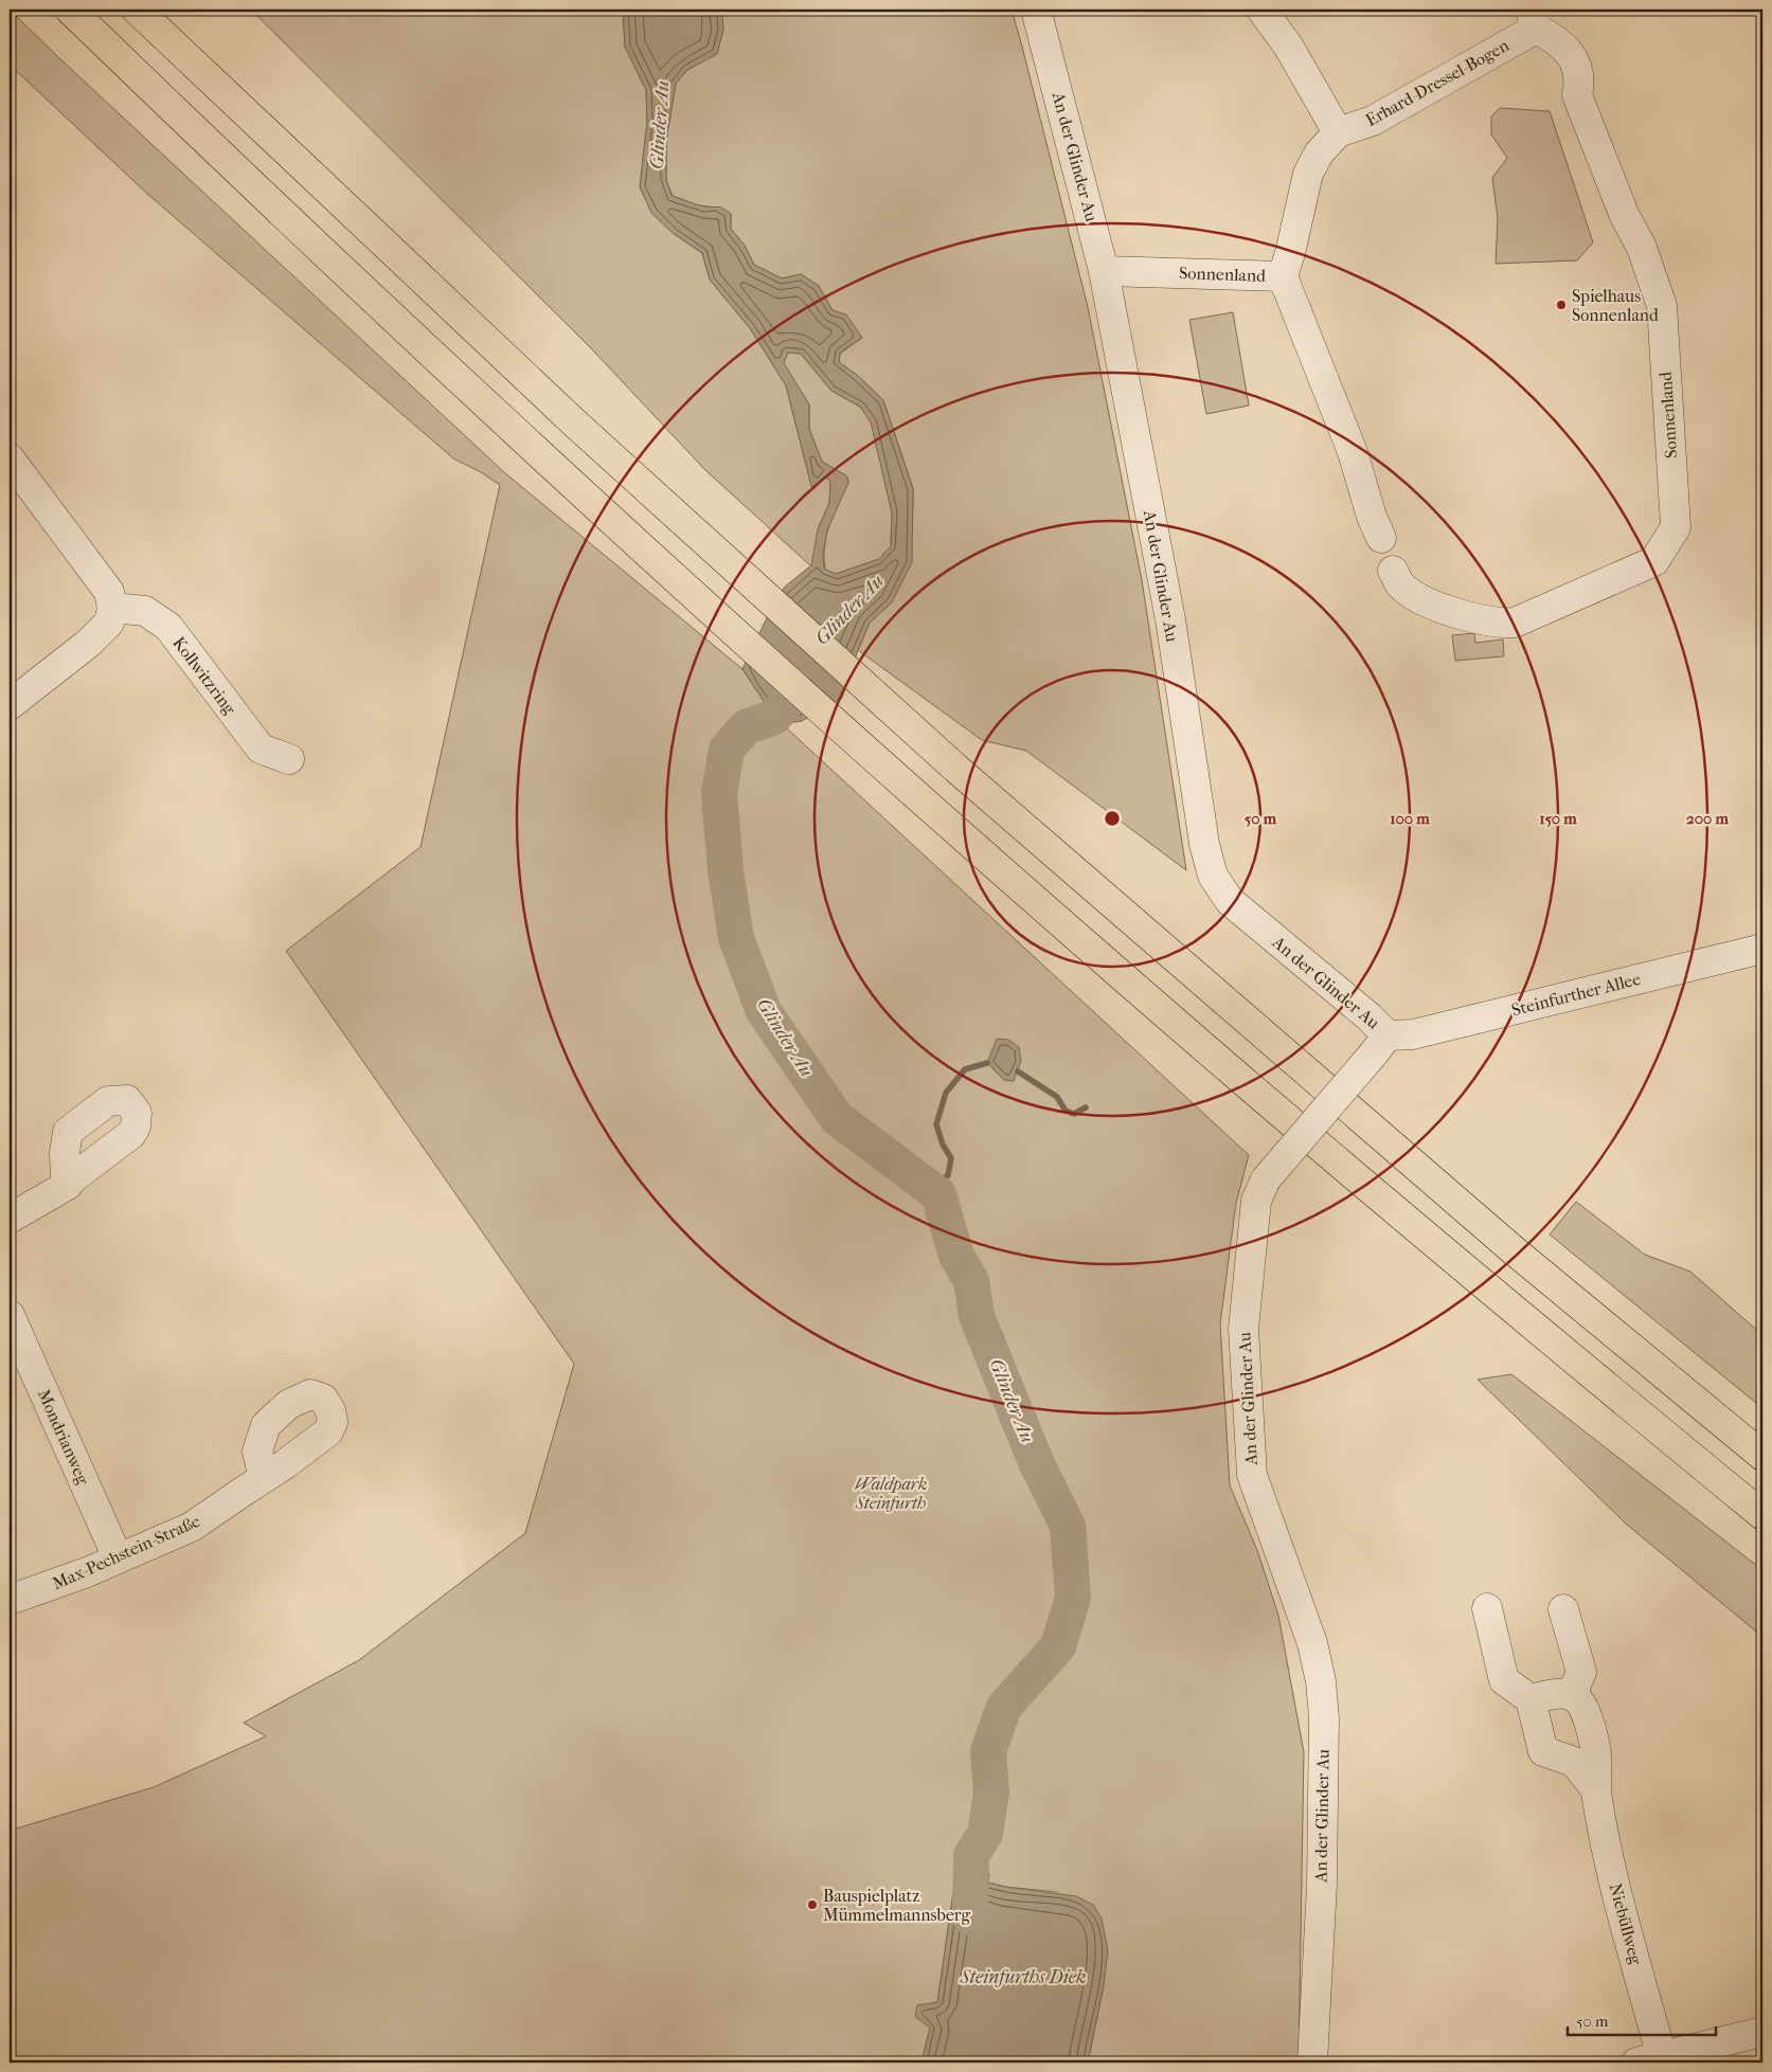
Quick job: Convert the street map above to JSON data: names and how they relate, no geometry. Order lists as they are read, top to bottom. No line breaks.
{"streets":{"street":["Erhard-Dressel-Bogen","An der Glinder Au","Sonnenland","Kollwitzring","Steinfurther Allee","Mondrianweg","Max-Pechstein-Straße","Niebüllweg"]},"crossings":[["Erhard-Dressel-Bogen","Sonnenland"],["An der Glinder Au","Sonnenland"],["An der Glinder Au","Steinfurther Allee"],["Mondrianweg","Max-Pechstein-Straße"]],"water":["Glinder Au","Steinfurths Diek"],"parks":["Waldpark Steinfurth"],"places":["Spielhaus Sonnenland","Bauspielplatz Mümmelmannsberg"],"scale_bar":"50 m","rings":["50 m","100 m","150 m","200 m"]}
